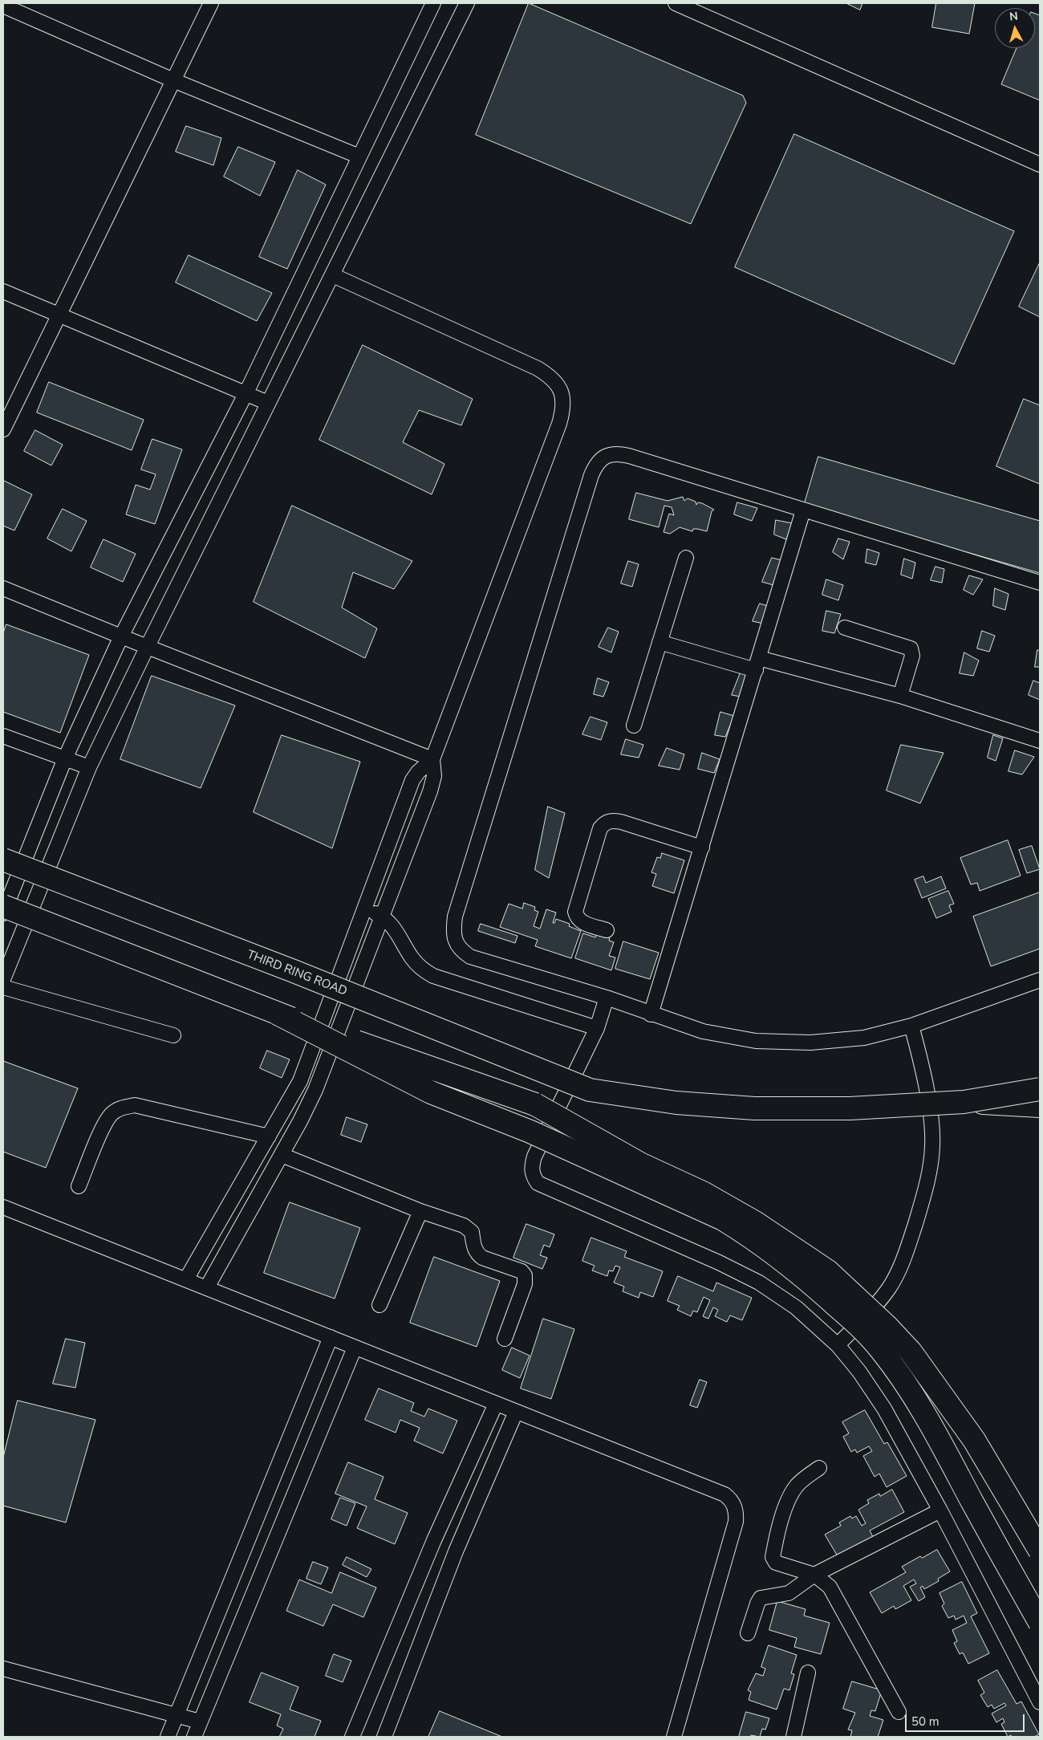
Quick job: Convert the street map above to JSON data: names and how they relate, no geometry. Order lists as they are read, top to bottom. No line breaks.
{"streets":{"highway":["THIRD RING ROAD"]},"scale_bar":"50 m","north":"top"}
